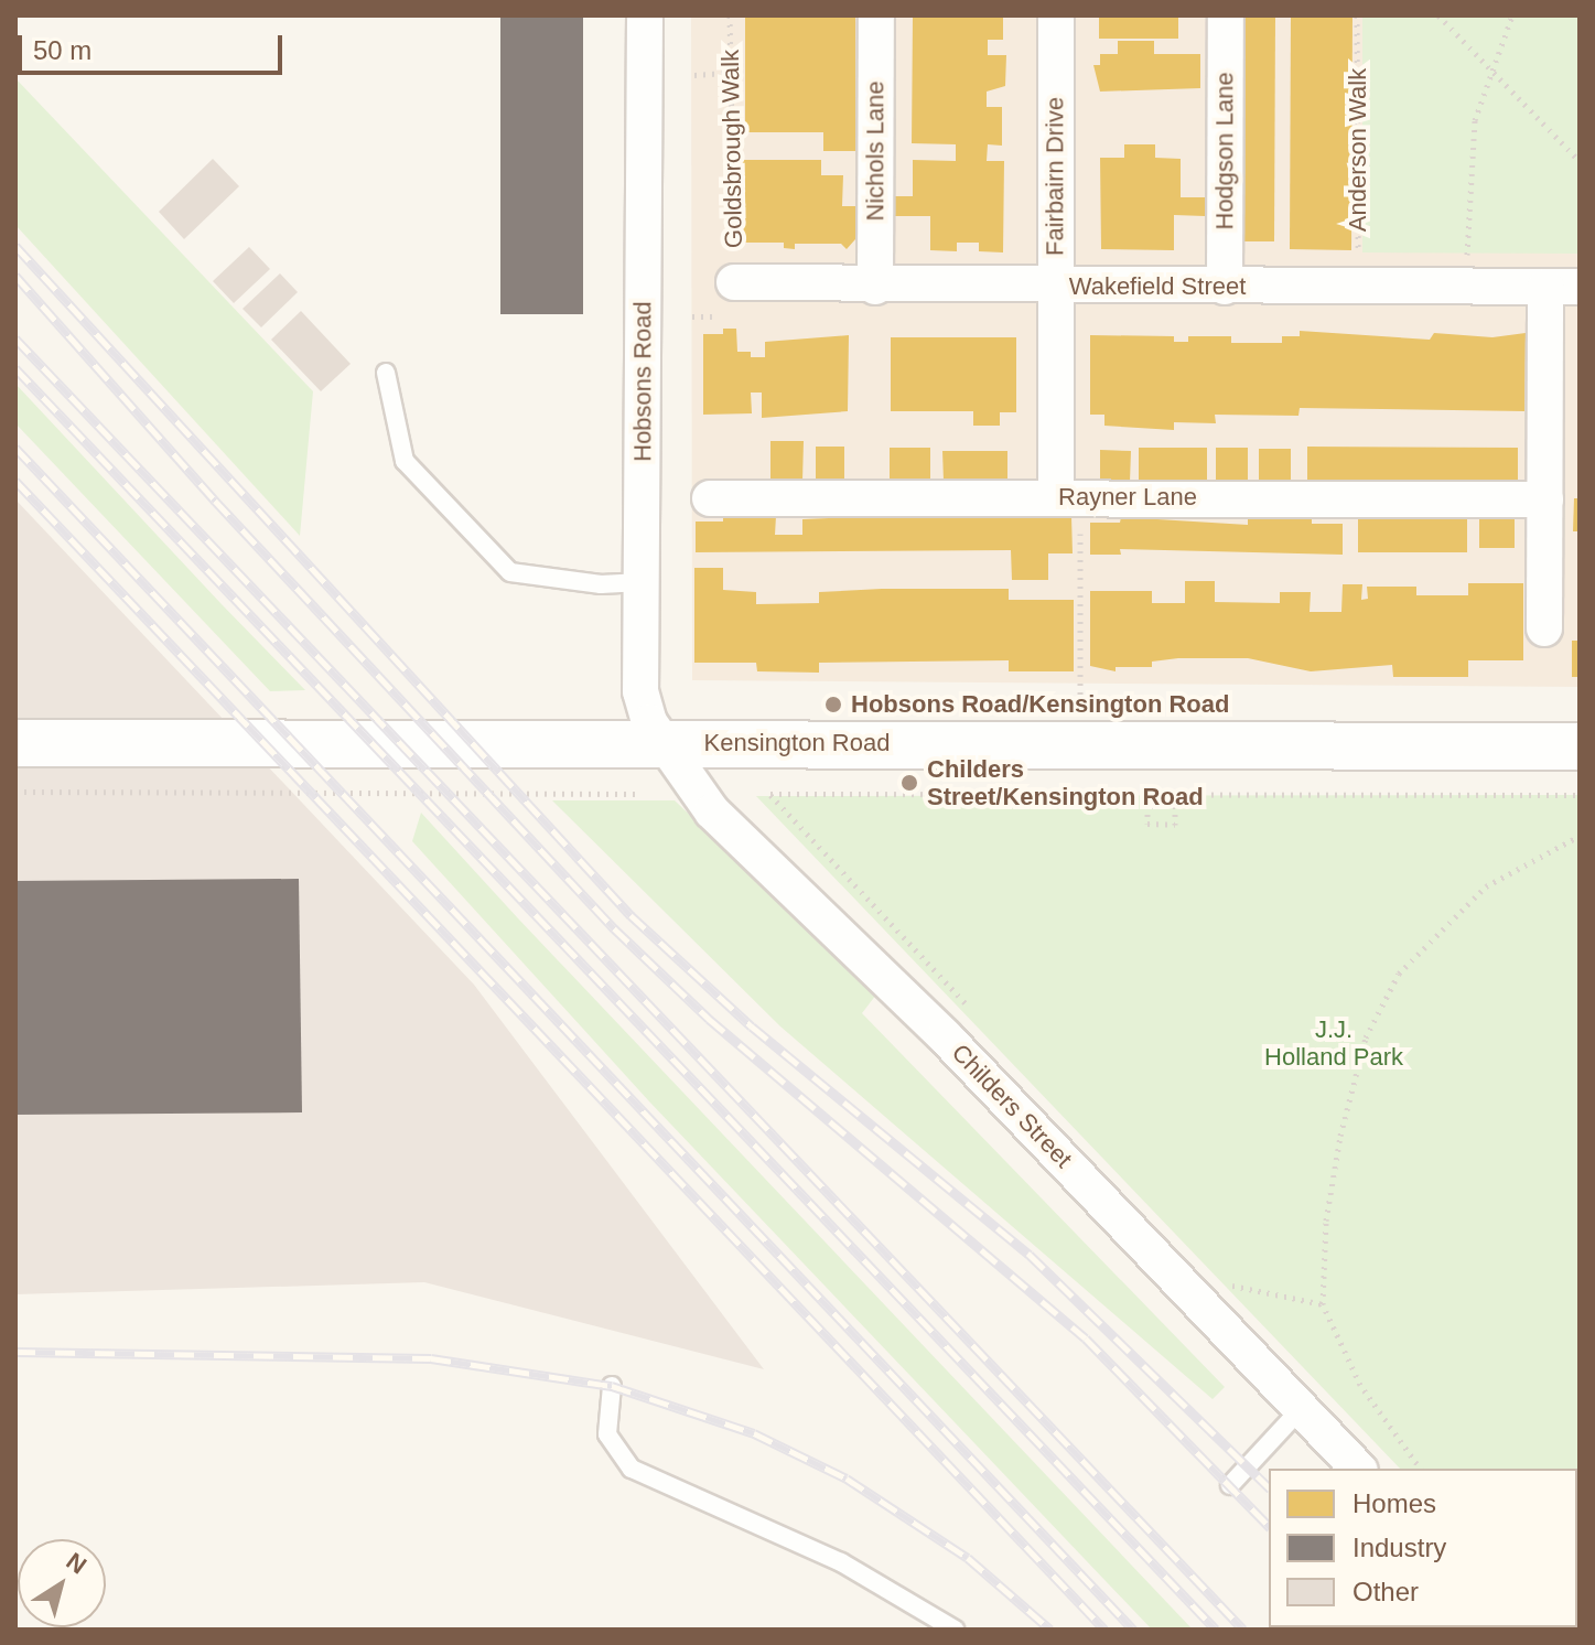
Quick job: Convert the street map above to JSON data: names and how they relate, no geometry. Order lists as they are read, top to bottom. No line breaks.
{"streets":{"street":["Nichols Lane","Hodgson Lane","Fairbairn Drive","Wakefield Street","Hobsons Road","Rayner Lane","Kensington Road","Childers Street"],"path":["Goldsbrough Walk","Anderson Walk"]},"crossings":[["Goldsbrough Walk","Wakefield Street"],["Anderson Walk","Wakefield Street"],["Nichols Lane","Wakefield Street"],["Hodgson Lane","Wakefield Street"],["Fairbairn Drive","Wakefield Street"],["Fairbairn Drive","Rayner Lane"],["Hobsons Road","Kensington Road"],["Hobsons Road","Childers Street"],["Kensington Road","Childers Street"]],"parks":["J.J. Holland Park"],"places":["Hobsons Road/Kensington Road","Childers Street/Kensington Road"],"legend":["Homes","Industry","Other"],"scale_bar":"50 m","north":"top right"}
